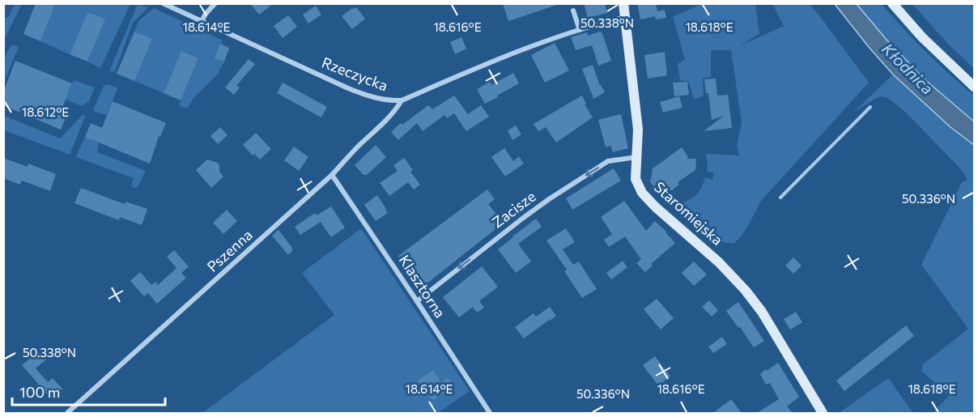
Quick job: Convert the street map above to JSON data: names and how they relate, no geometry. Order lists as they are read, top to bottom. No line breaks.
{"streets":{"street":["Rzeczycka","Zacisze","Staromiejska","Pszenna","Klasztorna"]},"crossings":[["Rzeczycka","Staromiejska"],["Rzeczycka","Pszenna"],["Zacisze","Staromiejska"],["Zacisze","Klasztorna"],["Pszenna","Klasztorna"]],"one_way":["Zacisze"],"water":["Kłodnica"],"scale_bar":"100 m","coordinates":["50.338°N","18.614°E","18.616°E","18.618°E","18.612°E","50.336°N"]}
